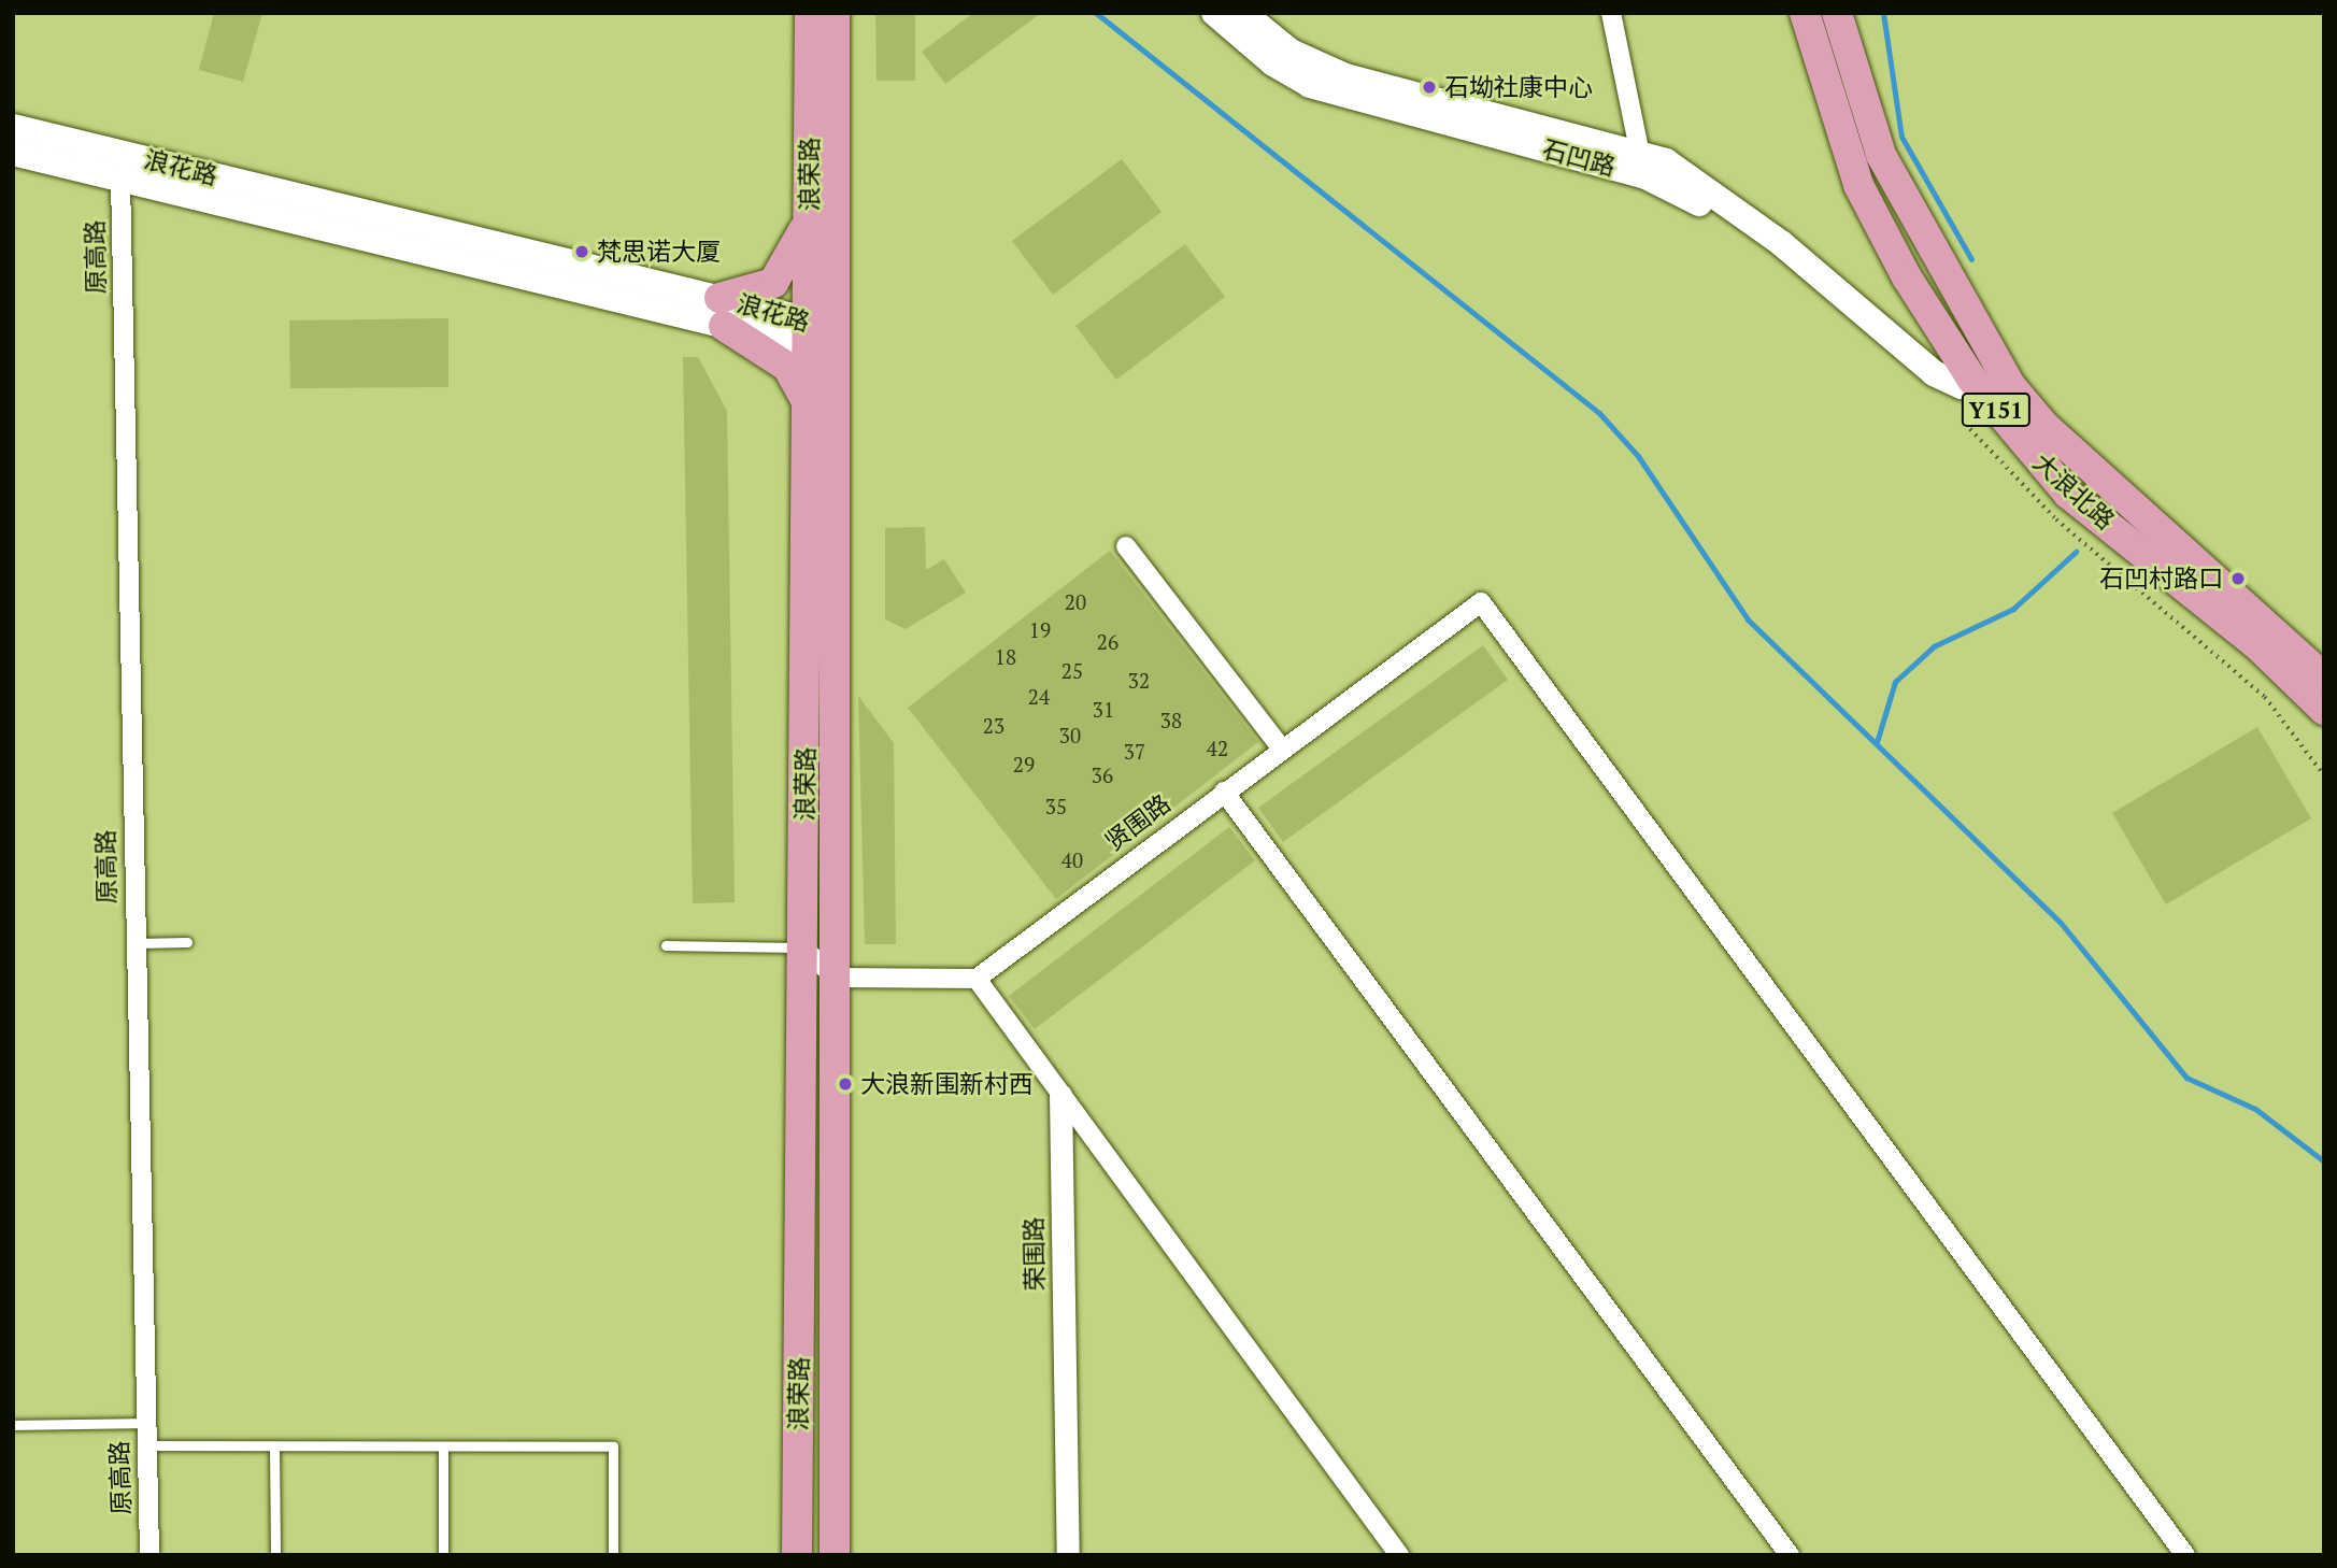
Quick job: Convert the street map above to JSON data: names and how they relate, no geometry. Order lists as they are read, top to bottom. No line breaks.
{"streets":{"main road":["石凹路","浪花路","浪荣路","Y151","大浪北路"],"street":["原高路","贤围路","荣围路"]},"crossings":[["石凹路","大浪北路"],["浪花路","浪荣路"],["浪花路","原高路"]],"places":["石坳社康中心","梵思诺大厦","石凹村路口","大浪新围新村西"],"house_numbers":["20","19","26","18","25","32","24","31","38","23","30","42","37","29","36","35","40"]}
